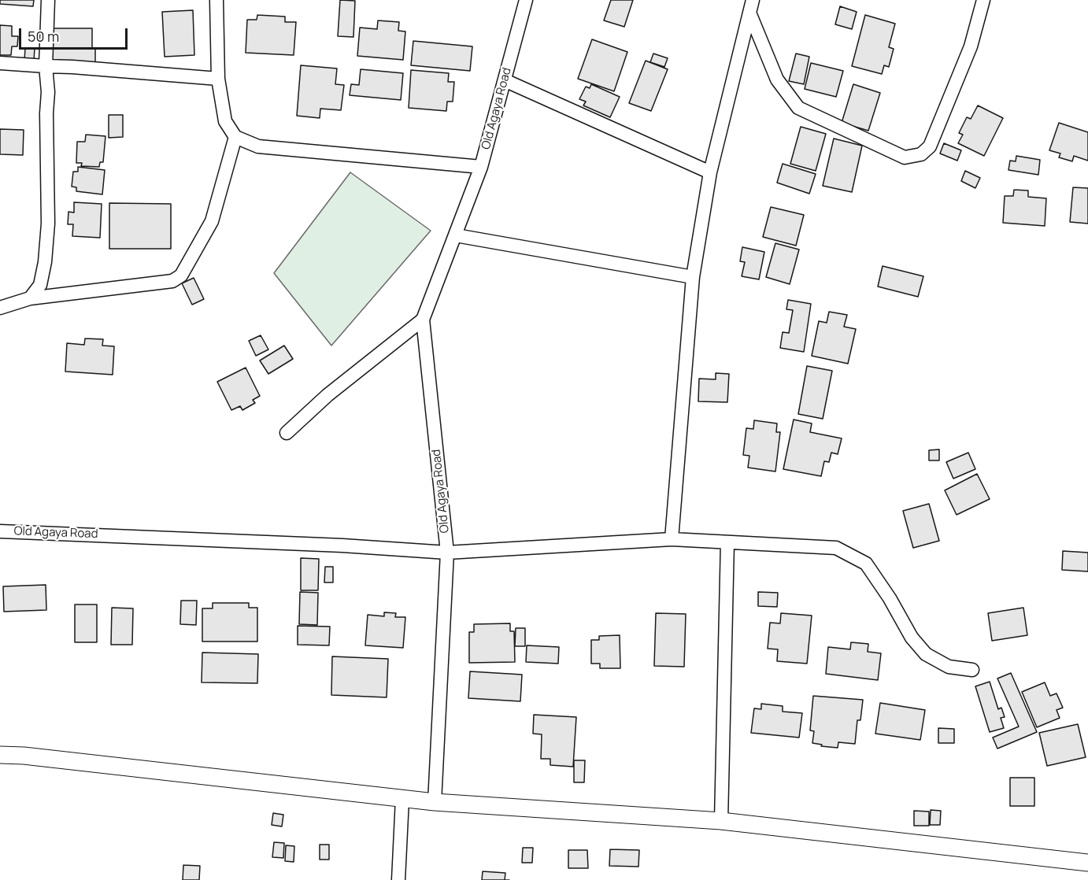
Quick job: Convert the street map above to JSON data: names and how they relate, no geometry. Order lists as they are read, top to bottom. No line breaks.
{"streets":{"street":["Old Agaya Road"]},"scale_bar":"50 m"}
